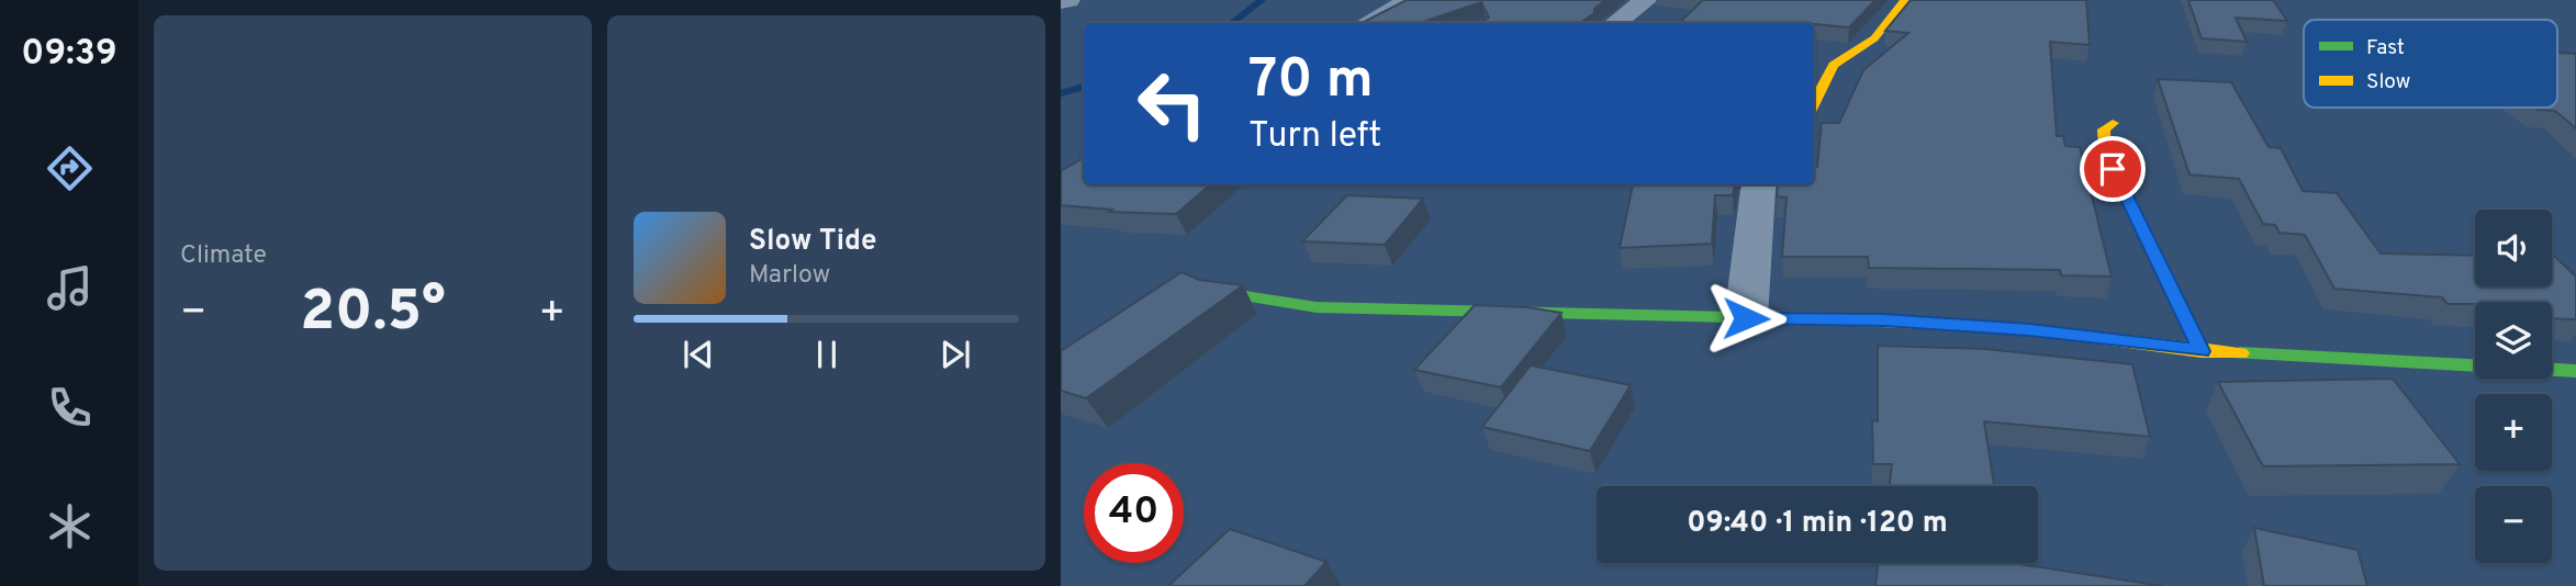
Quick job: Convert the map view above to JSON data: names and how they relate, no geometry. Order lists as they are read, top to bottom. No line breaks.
{"legend":["Fast","Slow"],"page":{"tabs":"09:39","tile":"Climate","turn":["70 m","Turn left"],"map_buttons":["+","−"],"song":["Slow Tide","Marlow"],"heat":["−","20.5°","+"],"limit":"40","trip":"09:40 · 1 min · 120 m"}}
